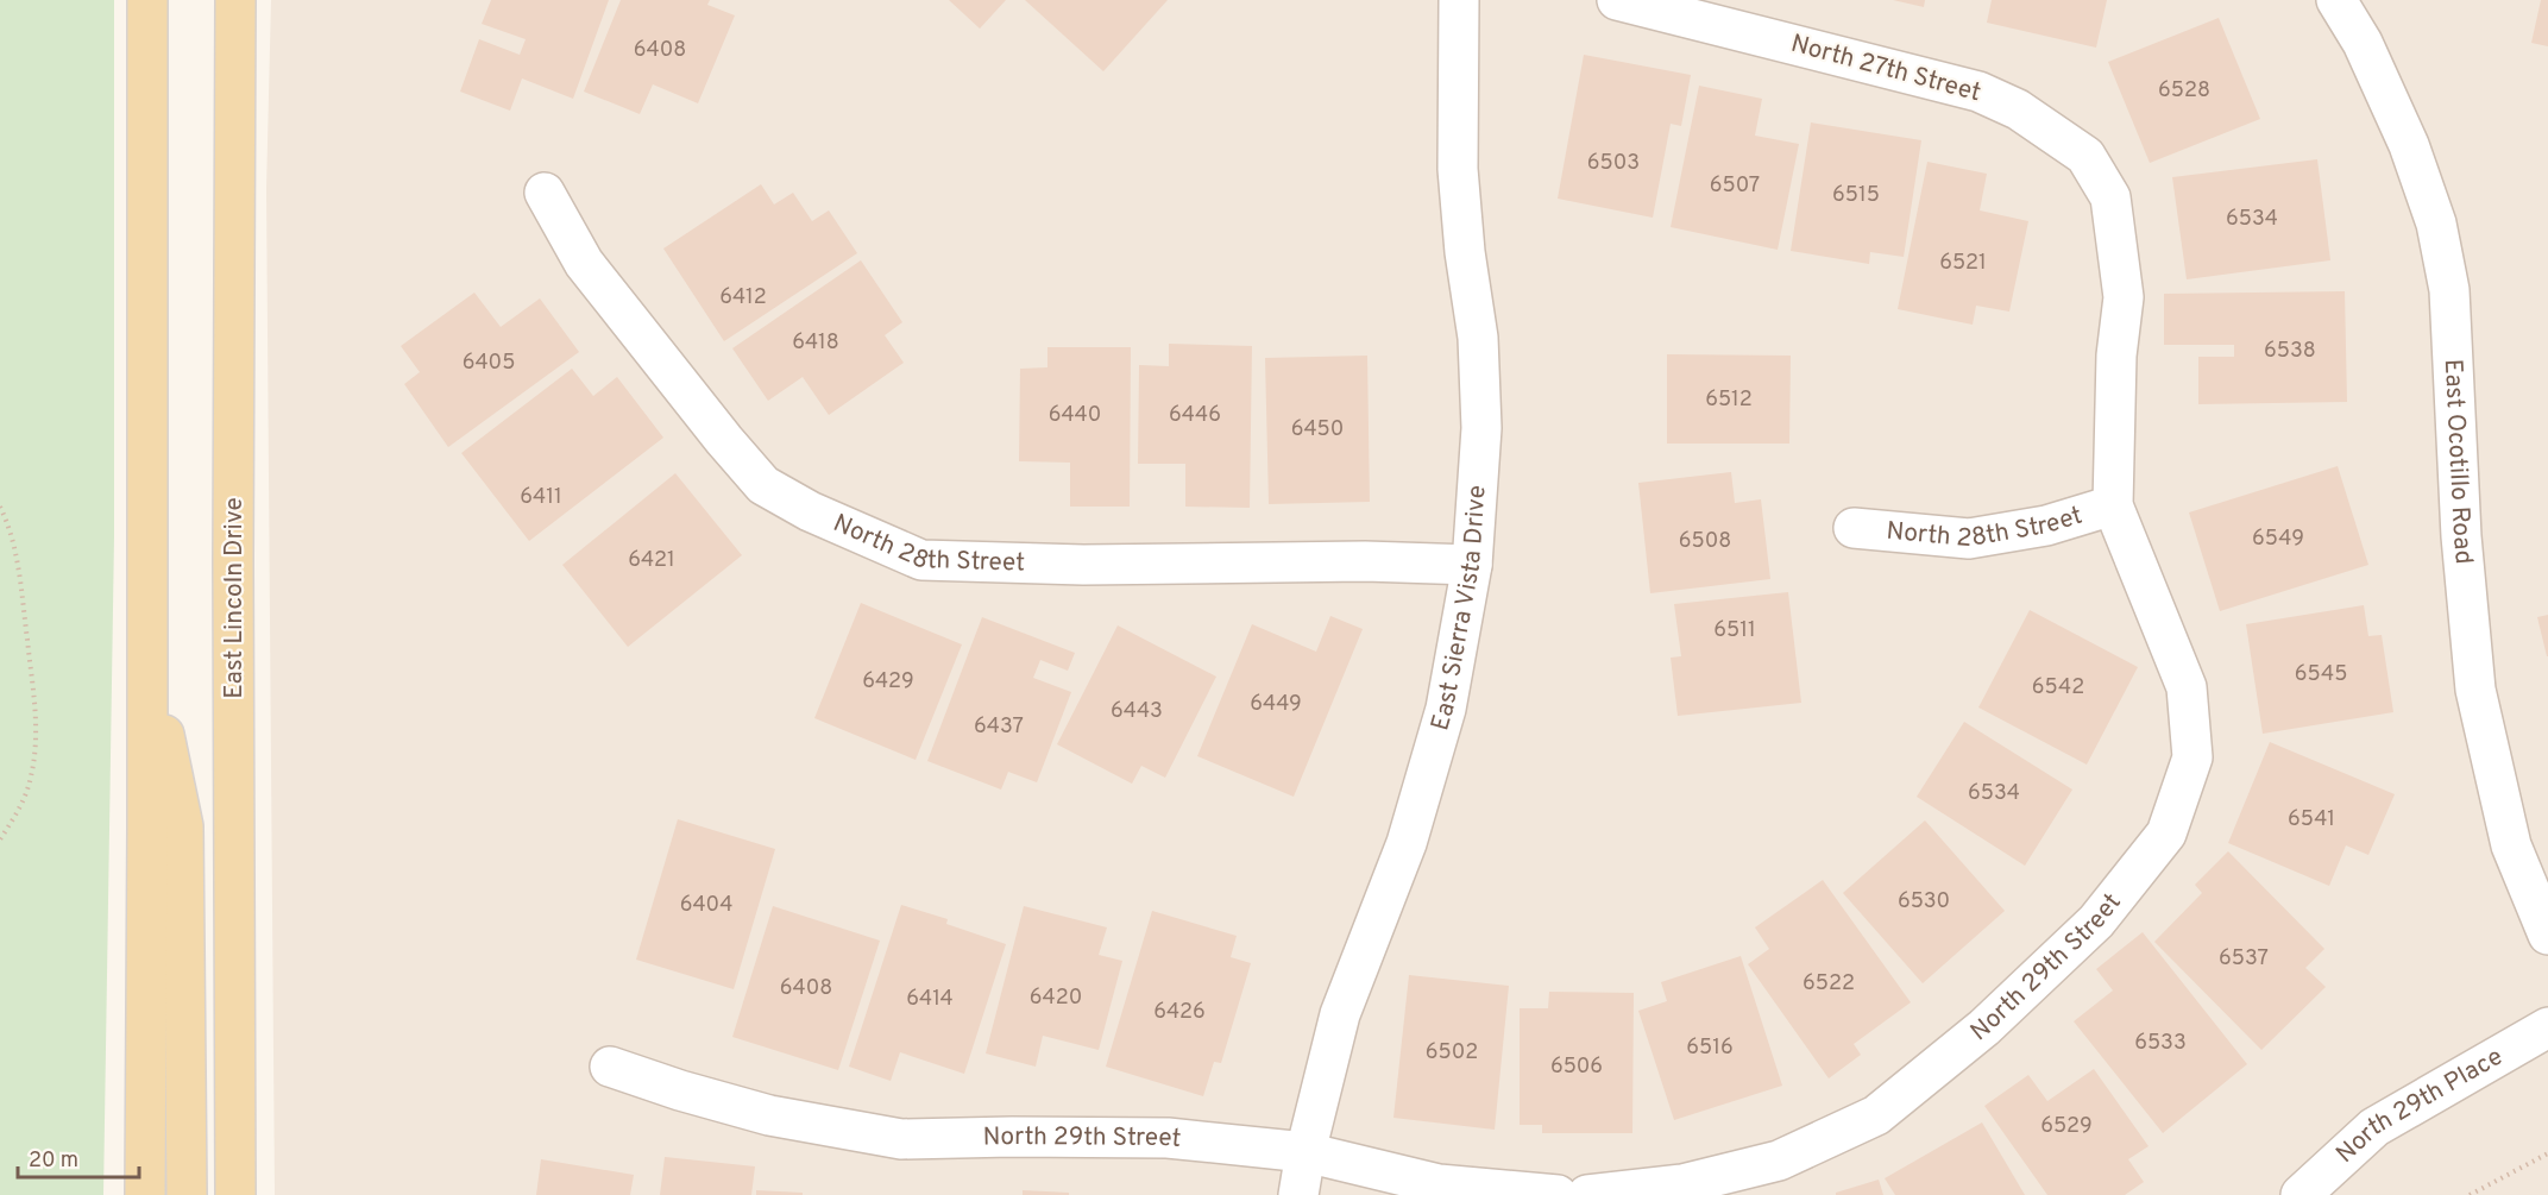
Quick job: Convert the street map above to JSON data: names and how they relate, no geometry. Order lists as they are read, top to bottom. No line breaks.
{"streets":{"main road":["East Lincoln Drive"],"street":["North 27th Street","East Ocotillo Road","North 28th Street","East Sierra Vista Drive","North 29th Street","North 29th Place"]},"crossings":[["North 27th Street","North 28th Street"],["North 27th Street","North 29th Street"],["North 28th Street","East Sierra Vista Drive"],["North 28th Street","North 29th Street"],["East Sierra Vista Drive","North 29th Street"]],"house_numbers":["6408","6528","6503","6507","6515","6534","6521","6412","6418","6538","6405","6512","6440","6446","6450","6411","6549","6508","6421","6511","6545","6429","6542","6449","6443","6437","6534","6541","6530","6404","6537","6522","6408","6420","6414","6426","6533","6516","6502","6506","6529"],"scale_bar":"20 m"}
